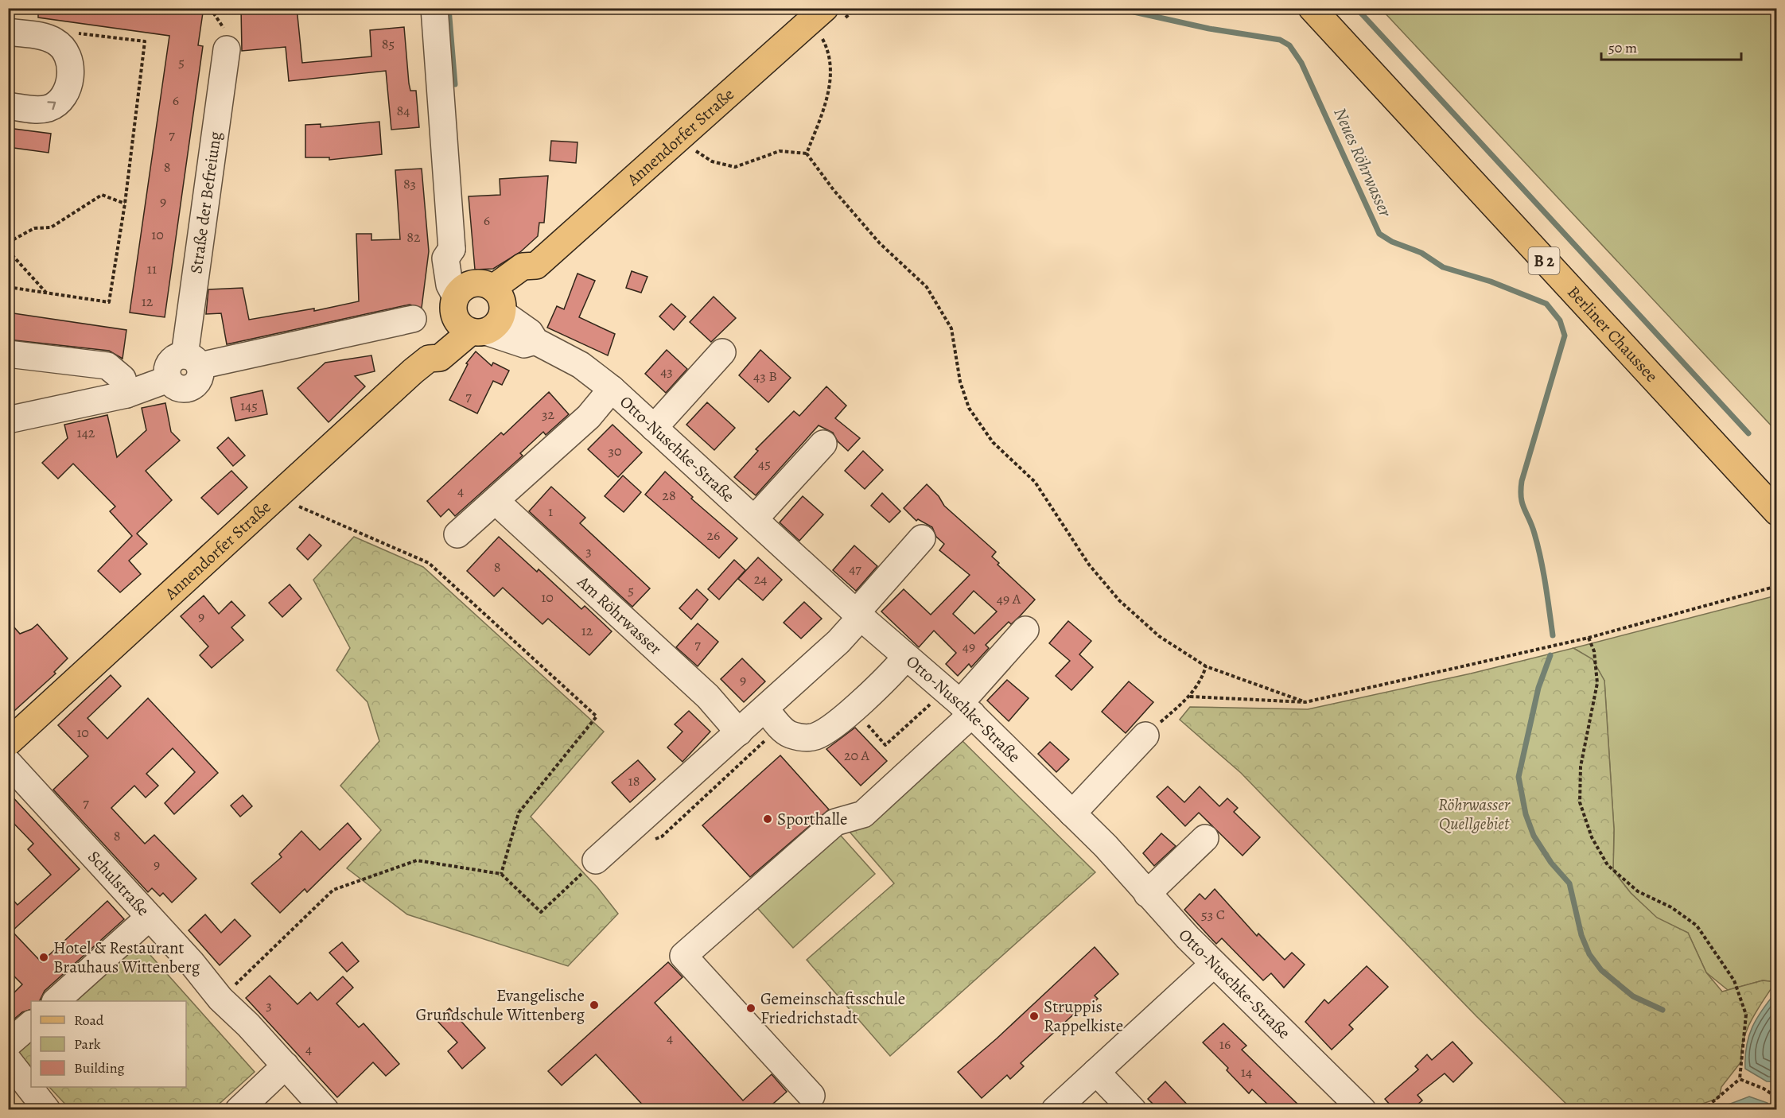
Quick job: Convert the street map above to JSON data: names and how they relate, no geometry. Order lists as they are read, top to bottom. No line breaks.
{"streets":{"main road":["Annendorfer Straße","B 2","Berliner Chaussee"],"street":["Straße der Befreiung","Otto-Nuschke-Straße","Am Röhrwasser","Schulstraße"]},"crossings":[["Annendorfer Straße","Otto-Nuschke-Straße"]],"water":["Neues Röhrwasser"],"parks":["Röhrwasser Quellgebiet"],"places":["Sporthalle","Hotel & Restaurant Brauhaus Wittenberg","Evangelische Grundschule Wittenberg","Gemeinschaftsschule Friedrichstadt","Struppis Rappelkiste"],"house_numbers":["85","5","6","84","7","8","83","9","6","10","82","11","12","43","43 B","7","145","32","142","30","45","4","28","1","26","3","8","47","24","5","10","49 A","9","12","7","49","9","10","20 A","18","7","8","9","53 C","3","4","16","4","14"],"legend":["Road","Park","Building"],"scale_bar":"50 m"}
